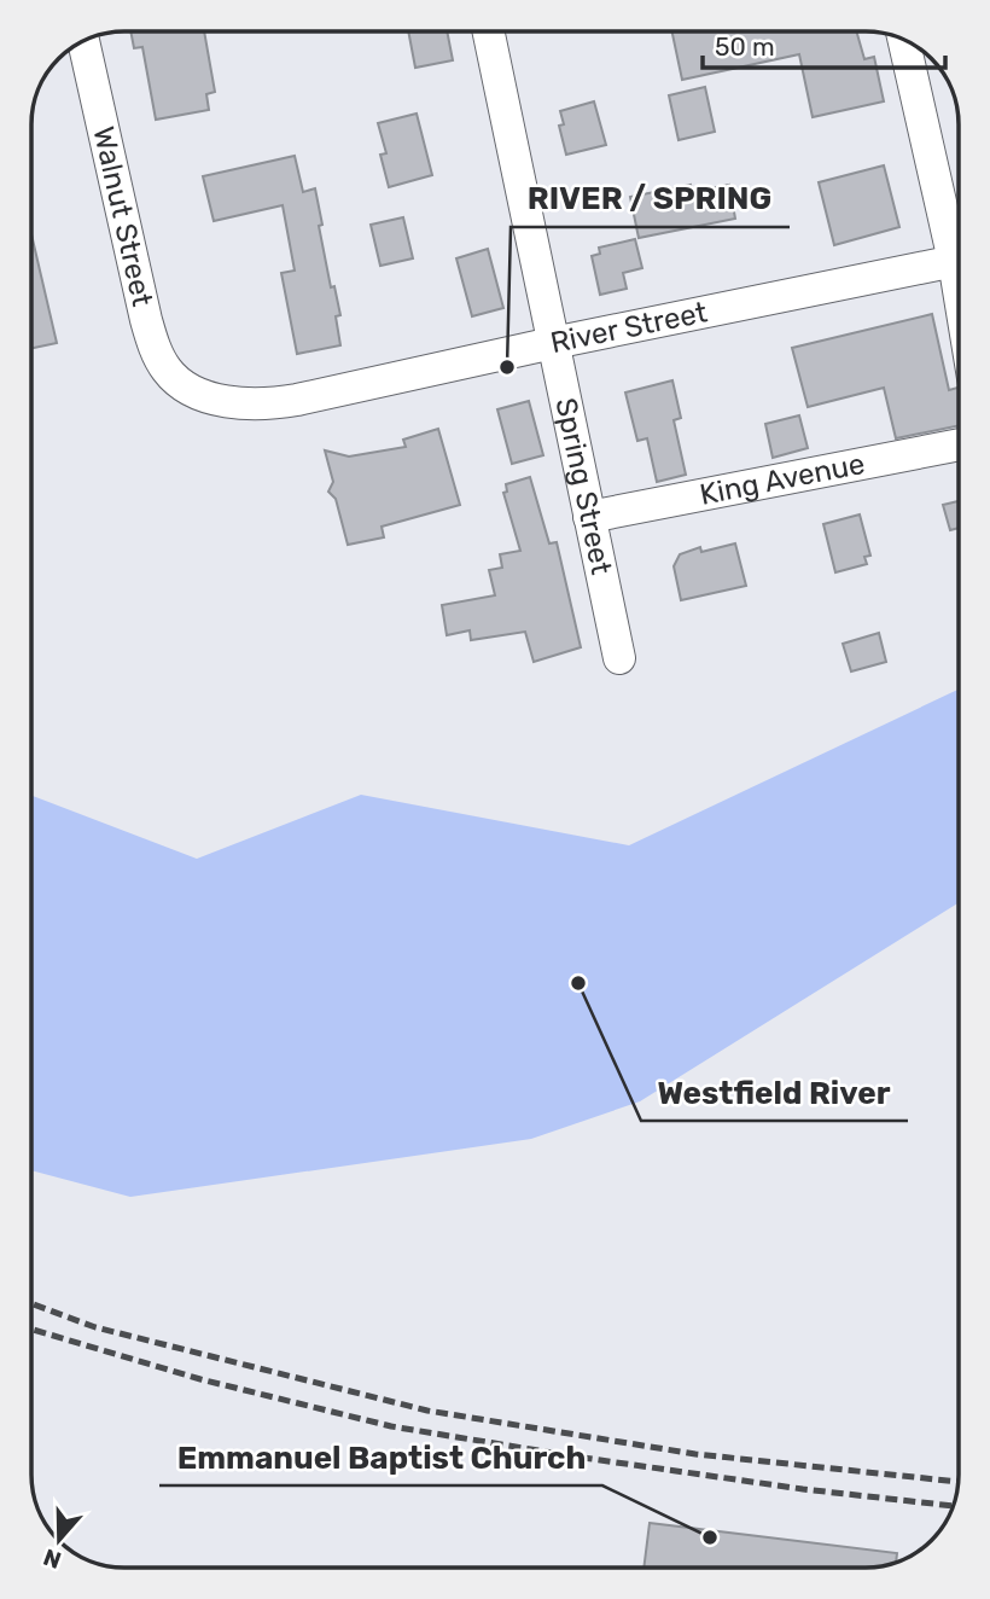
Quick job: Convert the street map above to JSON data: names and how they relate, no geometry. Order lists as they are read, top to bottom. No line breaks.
{"streets":{"street":["Walnut Street","River Street","King Avenue","Spring Street"]},"crossings":[["Walnut Street","River Street"],["River Street","Spring Street"],["King Avenue","Spring Street"]],"places":["RIVER / SPRING","Westfield River","Emmanuel Baptist Church"],"scale_bar":"50 m","north":"bottom"}
